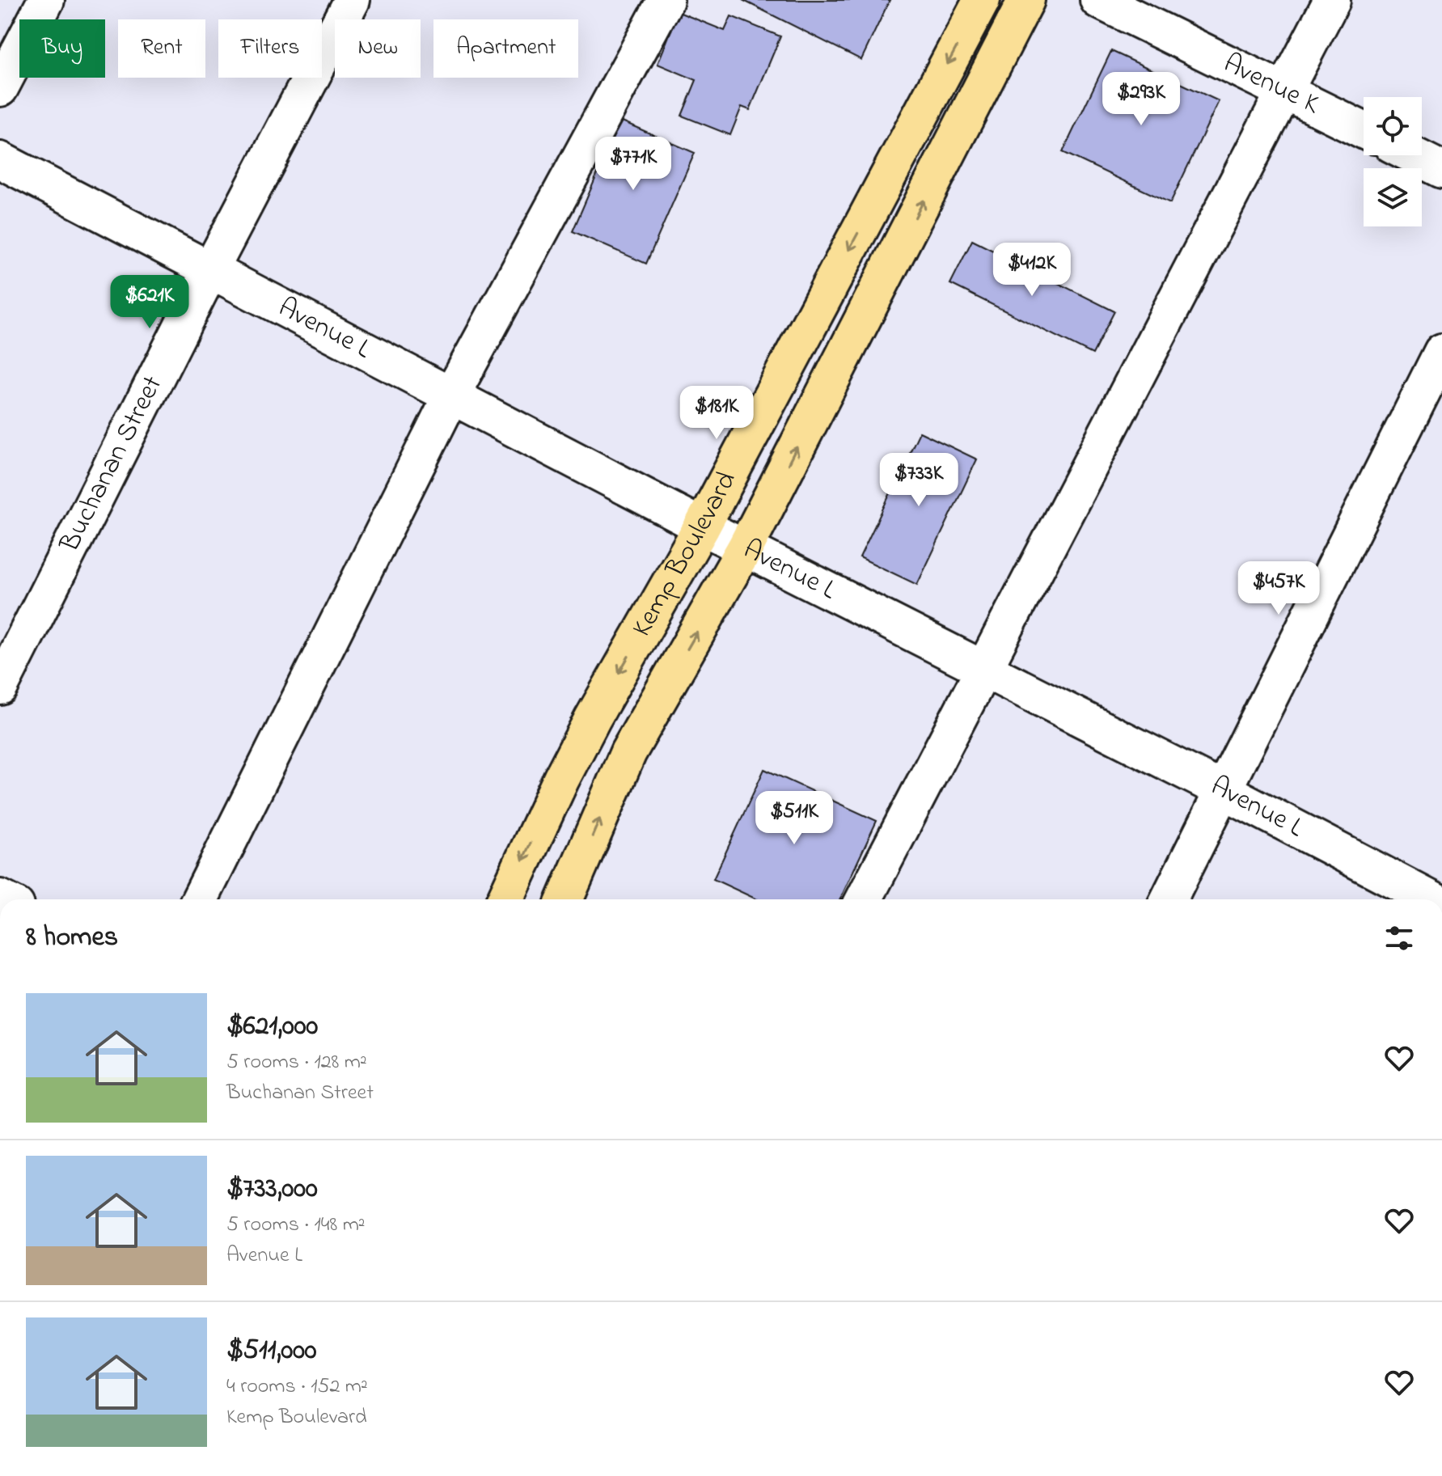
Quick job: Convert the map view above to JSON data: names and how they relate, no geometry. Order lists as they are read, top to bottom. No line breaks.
{"streets":{"main road":["Kemp Boulevard"],"street":["Avenue K","Avenue L","Buchanan Street"]},"crossings":[["Avenue L","Buchanan Street"],["Avenue L","Kemp Boulevard"]],"page":{"chip":["Buy","Rent","Filters","New","Apartment"],"price":["$293K","$771K","$412K","$621K","$181K","$733K","$457K","$511K"],"heading":"8 homes","list":[{"name":"$621,000","note":"5 rooms · 128 m² · Buchanan Street"},{"name":"$733,000","note":"5 rooms · 148 m² · Avenue L"},{"name":"$511,000","note":"4 rooms · 152 m² · Kemp Boulevard"}]}}
